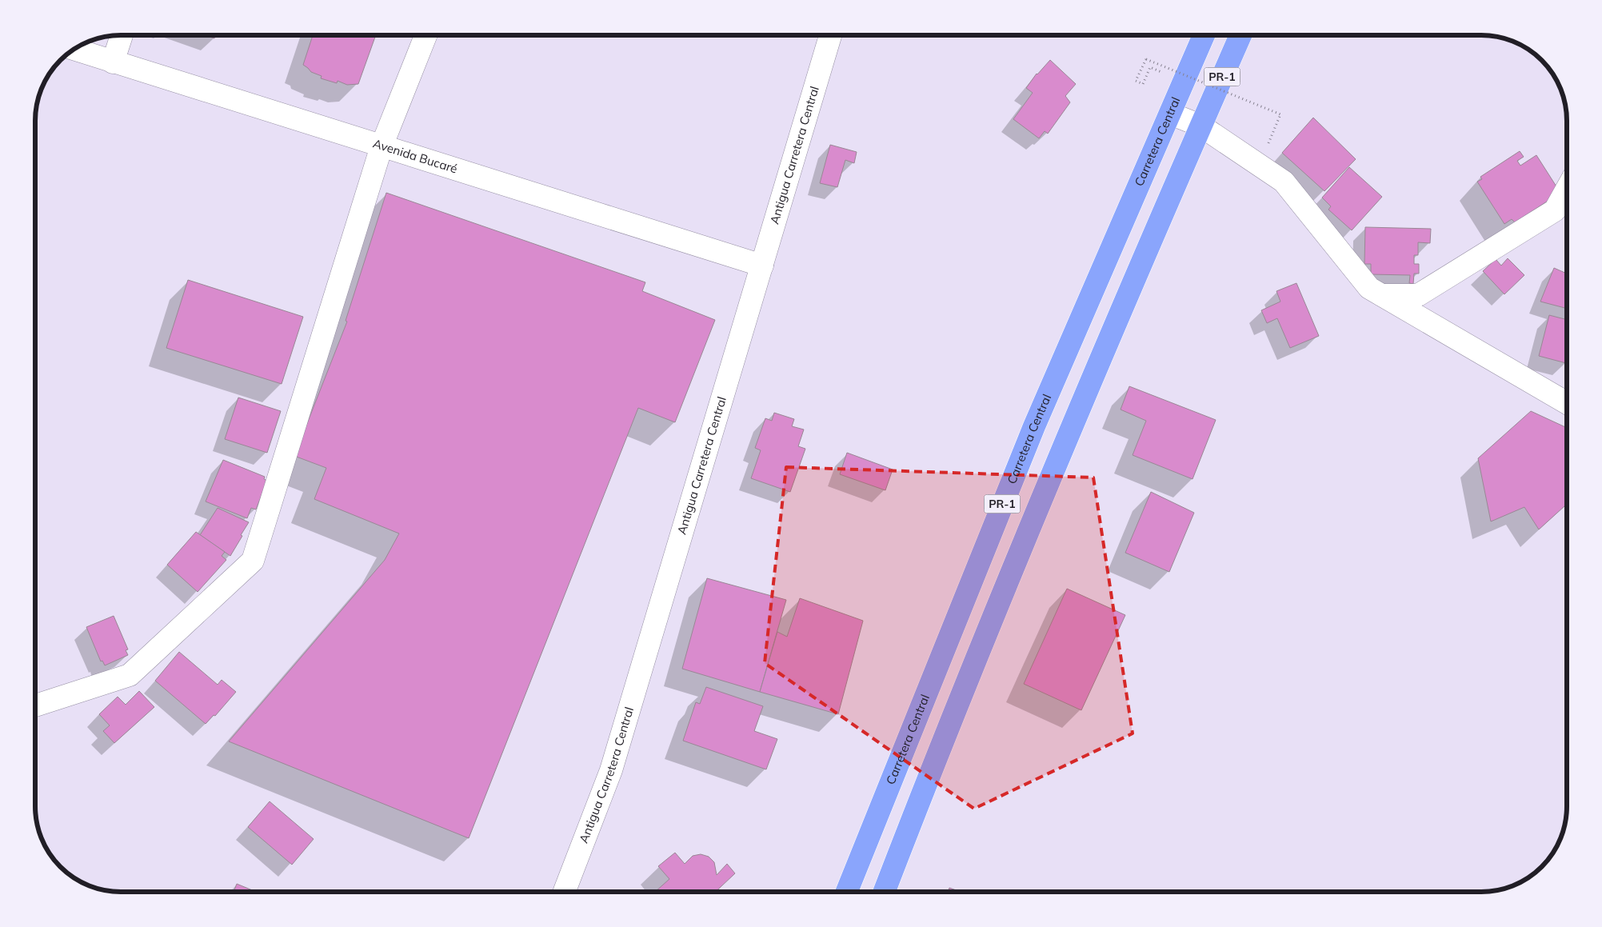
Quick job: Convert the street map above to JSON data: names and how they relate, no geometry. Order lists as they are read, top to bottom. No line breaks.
{"streets":{"highway":["PR-1","Carretera Central"],"street":["Antigua Carretera Central","Avenida Bucaré"]},"crossings":[["Antigua Carretera Central","Avenida Bucaré"]]}
